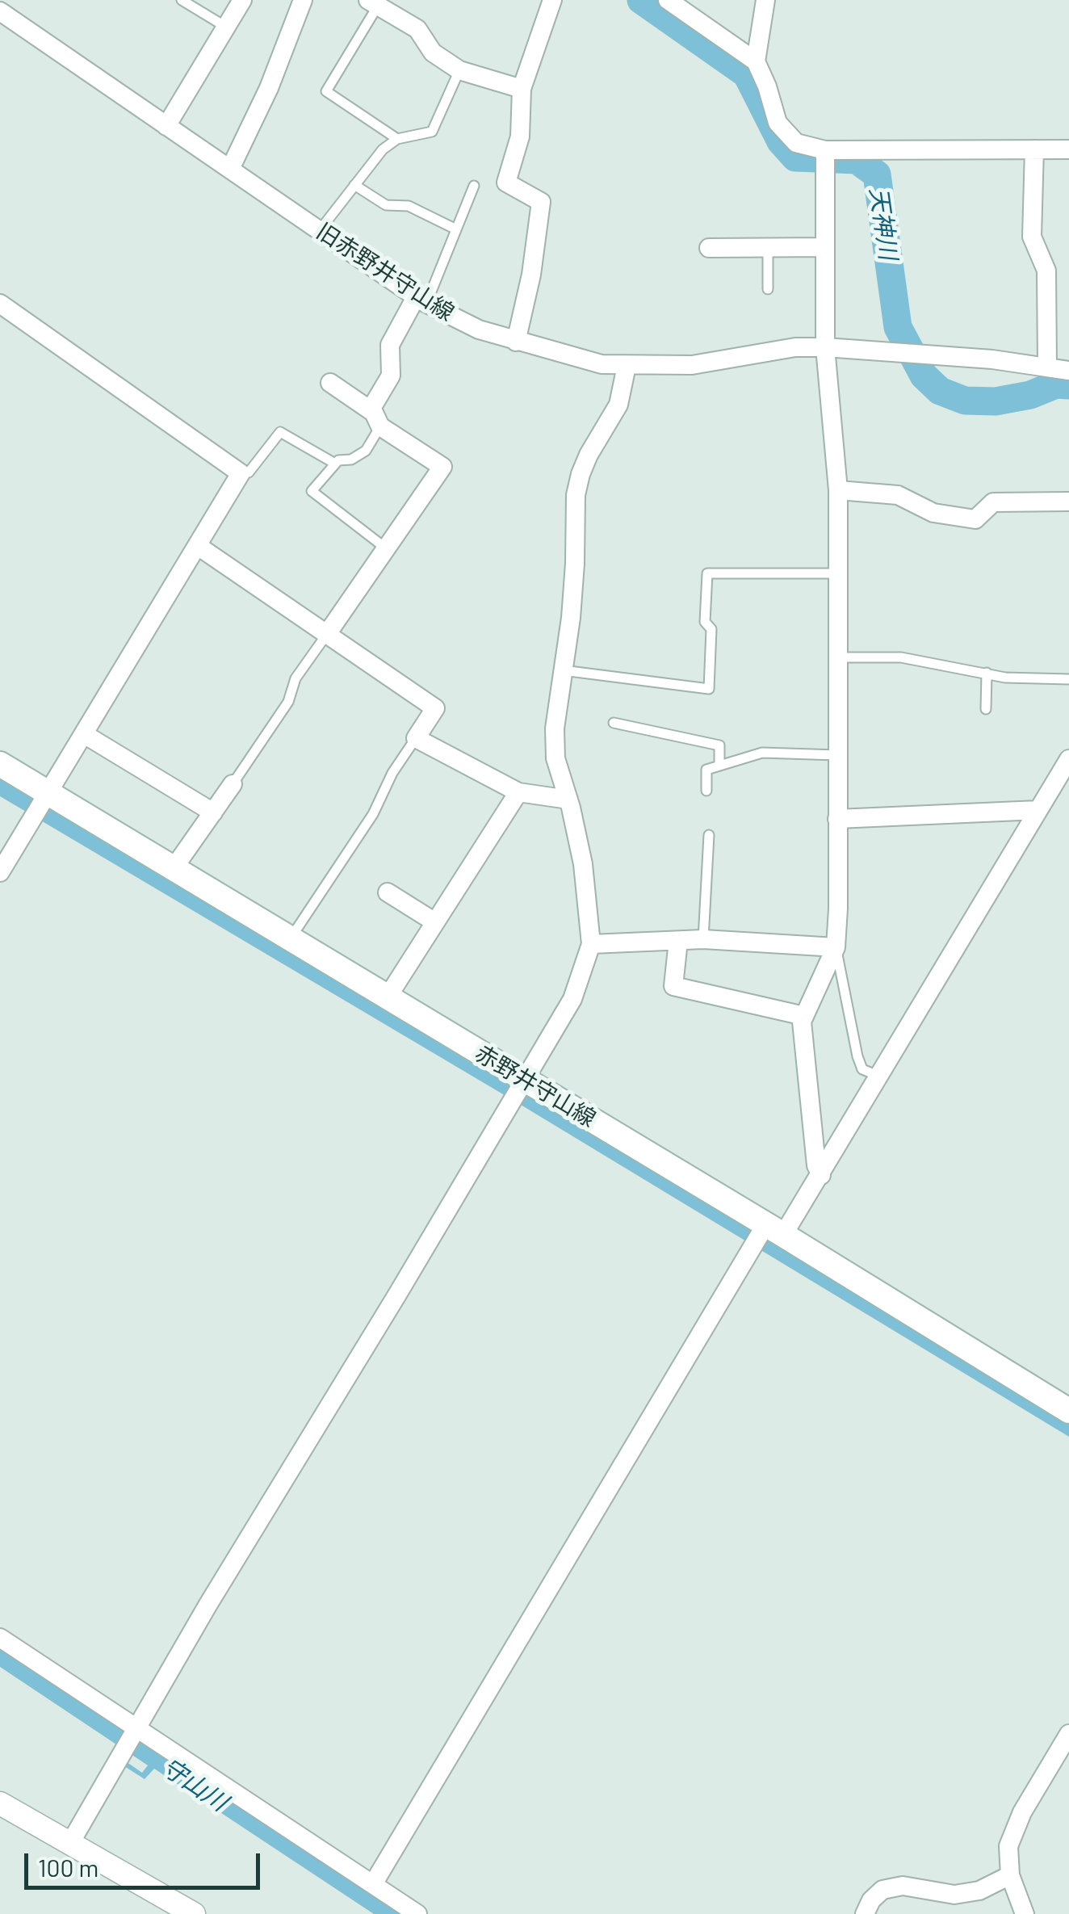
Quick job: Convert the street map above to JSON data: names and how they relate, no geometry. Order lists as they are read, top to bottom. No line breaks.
{"streets":{"main road":["赤野井守山線"],"street":["旧赤野井守山線"]},"water":["天神川","守山川"],"scale_bar":"100 m"}
